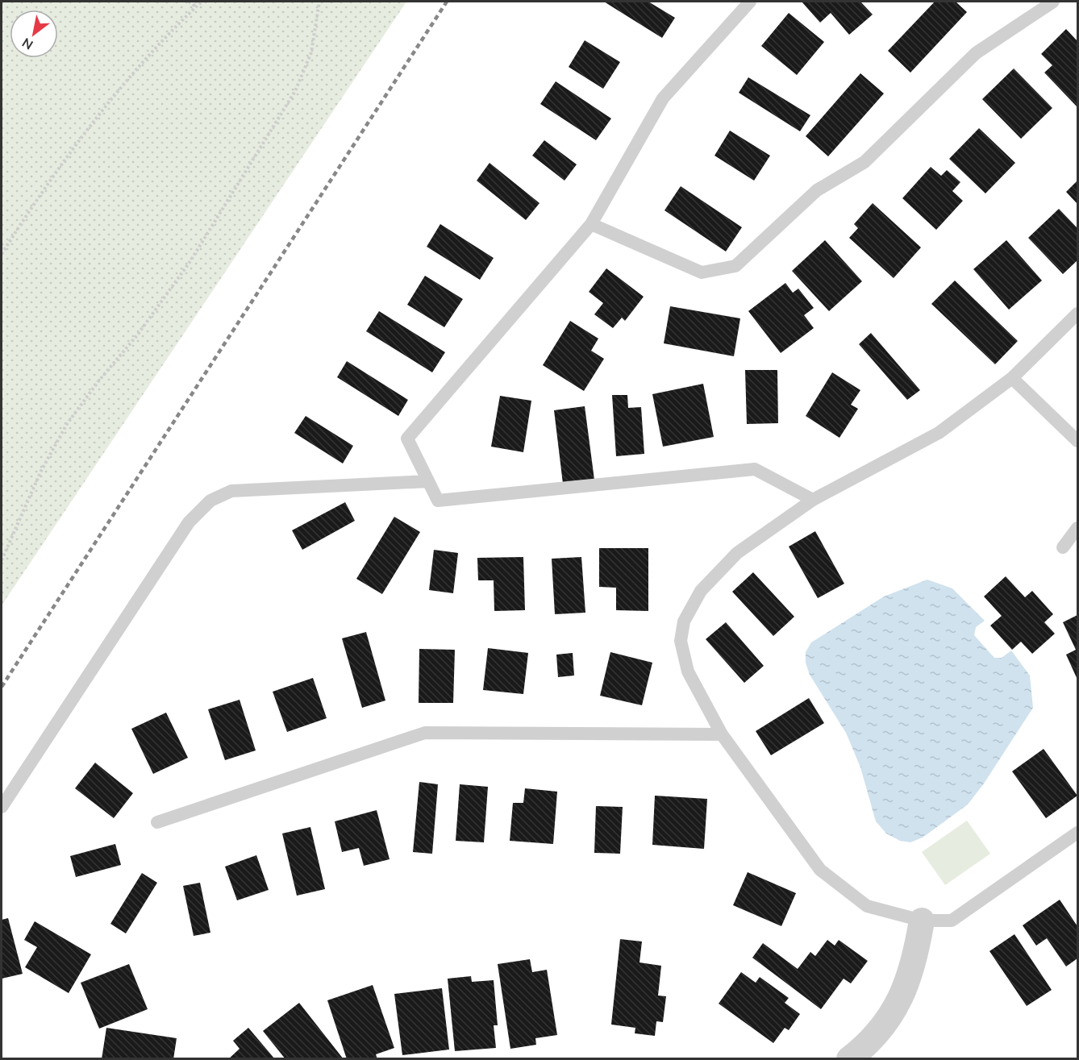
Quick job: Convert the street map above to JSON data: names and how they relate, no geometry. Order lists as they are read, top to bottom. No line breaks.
{"north":"bottom left"}
